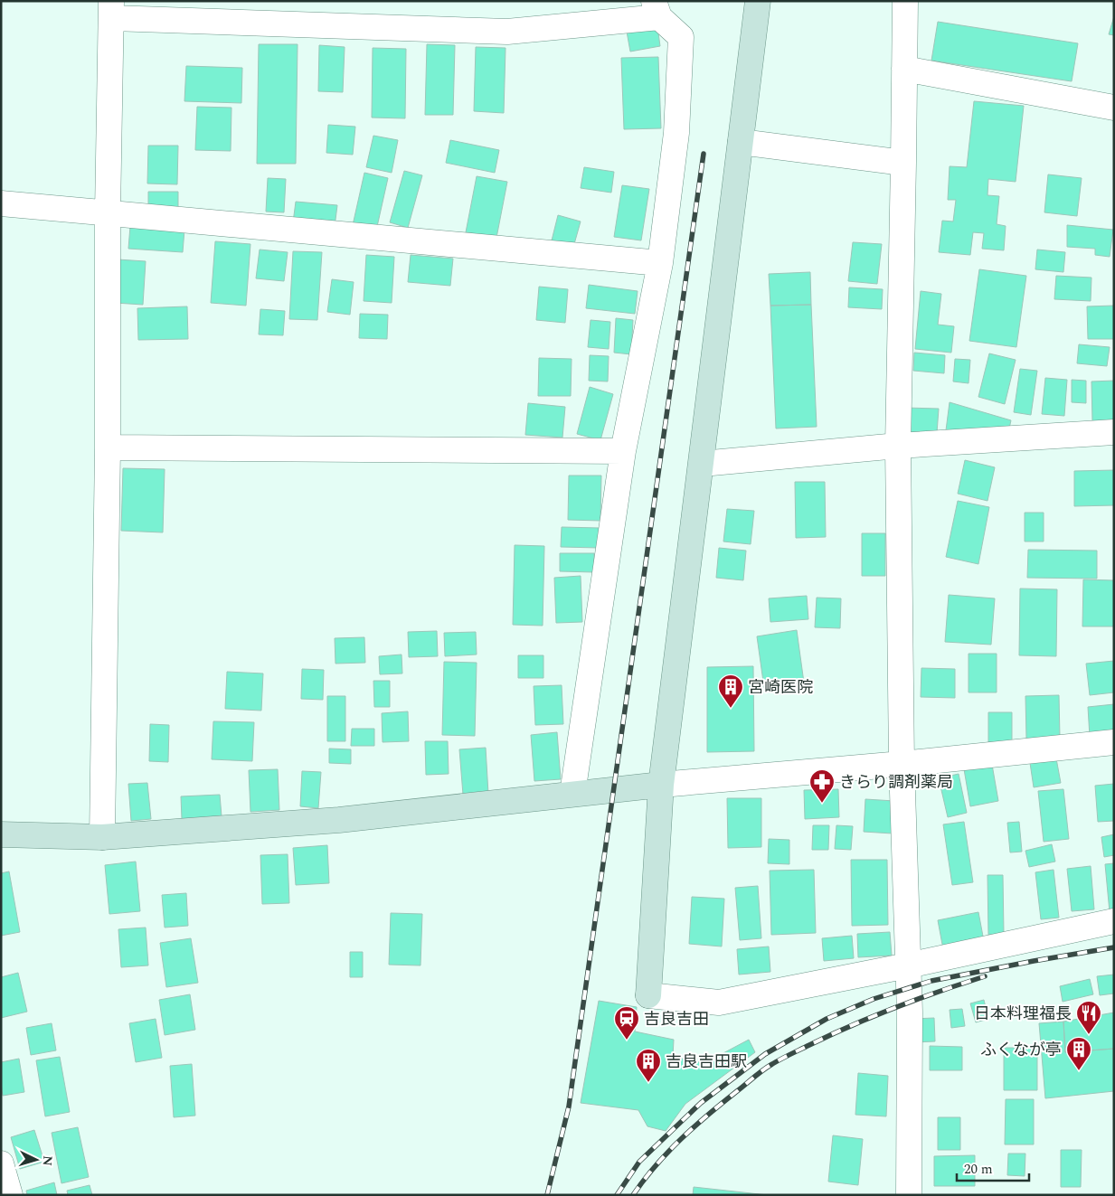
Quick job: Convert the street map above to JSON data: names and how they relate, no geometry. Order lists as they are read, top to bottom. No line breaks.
{"places":{"building":["宮崎医院","ふくなが亭","吉良吉田駅"],"pharmacy":["きらり調剤薬局"],"restaurant":["日本料理福長"],"station":["吉良吉田"]},"scale_bar":"20 m","north":"right"}
